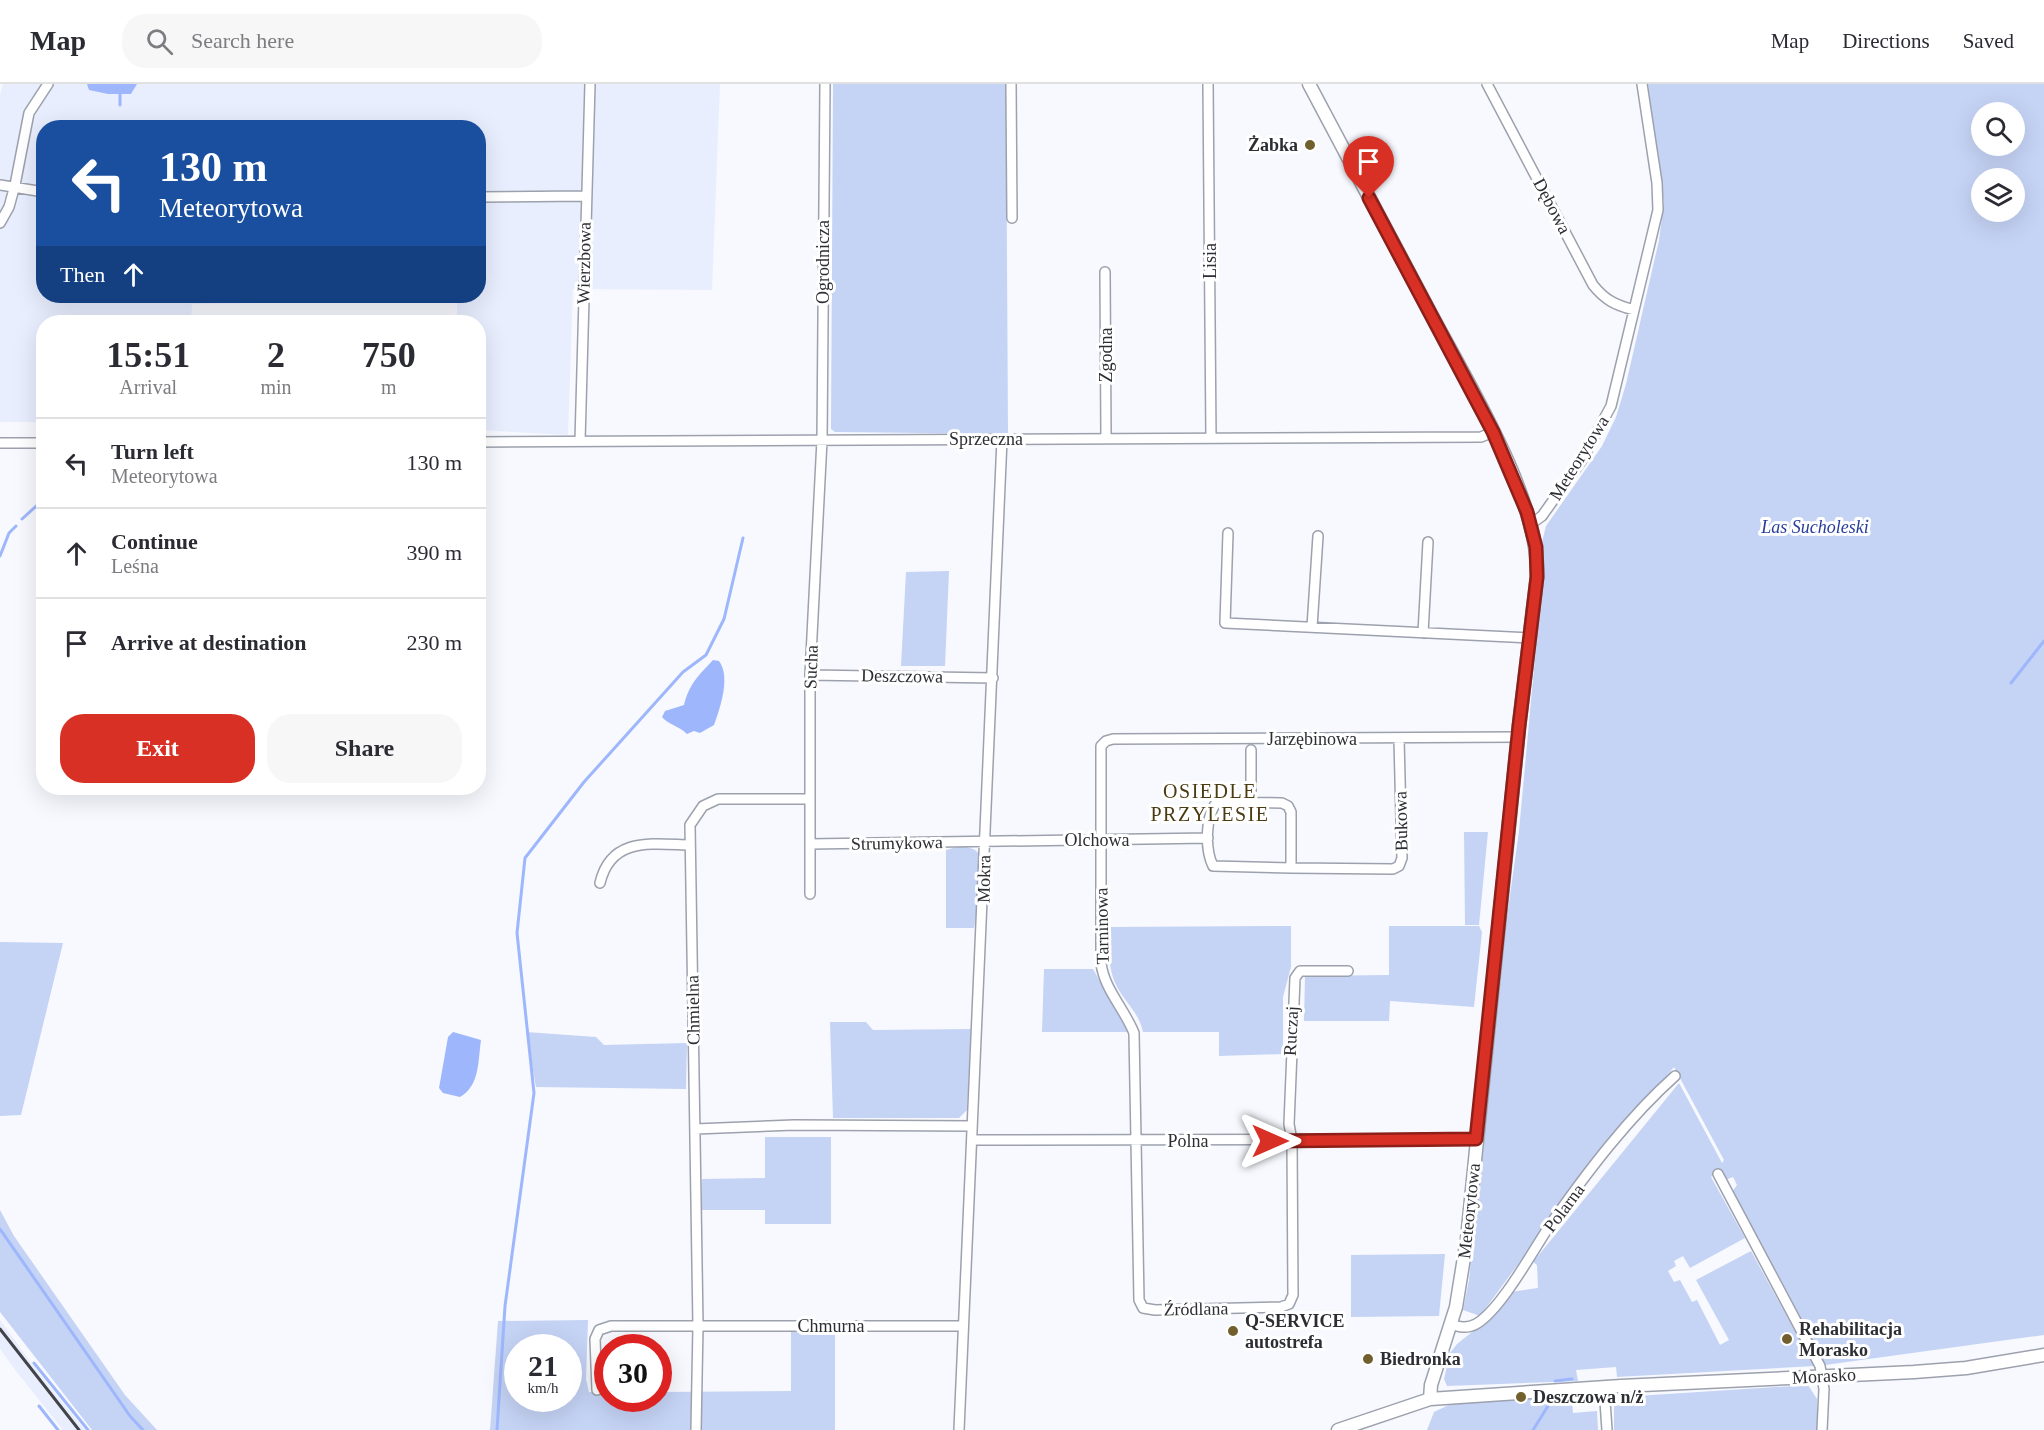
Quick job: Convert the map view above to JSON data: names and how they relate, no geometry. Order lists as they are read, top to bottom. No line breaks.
{"streets":{"street":["Dębowa","Lisia","Ogrodnicza","Wierzbowa","Zgodna","Sprzeczna","Meteorytowa","Sucha","Deszczowa","Jarzębinowa","Bukowa","Olchowa","Strumykowa","Mokra","Tarninowa","Chmielna","Ruczaj","Polna","Polarna","Źródlana","Chmurna","Morasko"]},"crossings":[["Dębowa","Meteorytowa"],["Lisia","Sprzeczna"],["Ogrodnicza","Sprzeczna"],["Ogrodnicza","Sucha"],["Wierzbowa","Sprzeczna"],["Zgodna","Sprzeczna"],["Sprzeczna","Sucha"],["Sprzeczna","Mokra"],["Meteorytowa","Jarzębinowa"],["Meteorytowa","Polna"],["Meteorytowa","Polarna"],["Meteorytowa","Morasko"],["Sucha","Deszczowa"],["Sucha","Strumykowa"],["Sucha","Chmielna"],["Deszczowa","Mokra"],["Jarzębinowa","Bukowa"],["Jarzębinowa","Tarninowa"],["Olchowa","Strumykowa"],["Olchowa","Mokra"],["Olchowa","Tarninowa"],["Strumykowa","Mokra"],["Mokra","Polna"],["Mokra","Chmurna"],["Tarninowa","Polna"],["Tarninowa","Źródlana"],["Chmielna","Chmurna"],["Ruczaj","Polna"],["Ruczaj","Źródlana"],["Polna","Źródlana"]],"districts":["OSIEDLE PRZYLESIE"],"parks":["Las Sucholeski"],"places":["Żabka","Q-SERVICE autostrefa","Rehabilitacja Morasko","Biedronka","Deszczowa n/ż"],"page":{"header":"Map","search":"Search here","nav":["Map","Directions","Saved"],"turn":["130 m","Meteorytowa"],"then":"Then","eta":["15:51","Arrival","2","min","750","m"],"list":[{"name":"Turn left","note":"Meteorytowa","value":"130 m"},{"name":"Continue","note":"Leśna","value":"390 m"},{"name":"Arrive at destination","value":"230 m"}],"buttons":["Exit","Share"],"speed":"21 km/h","limit":"30"}}
